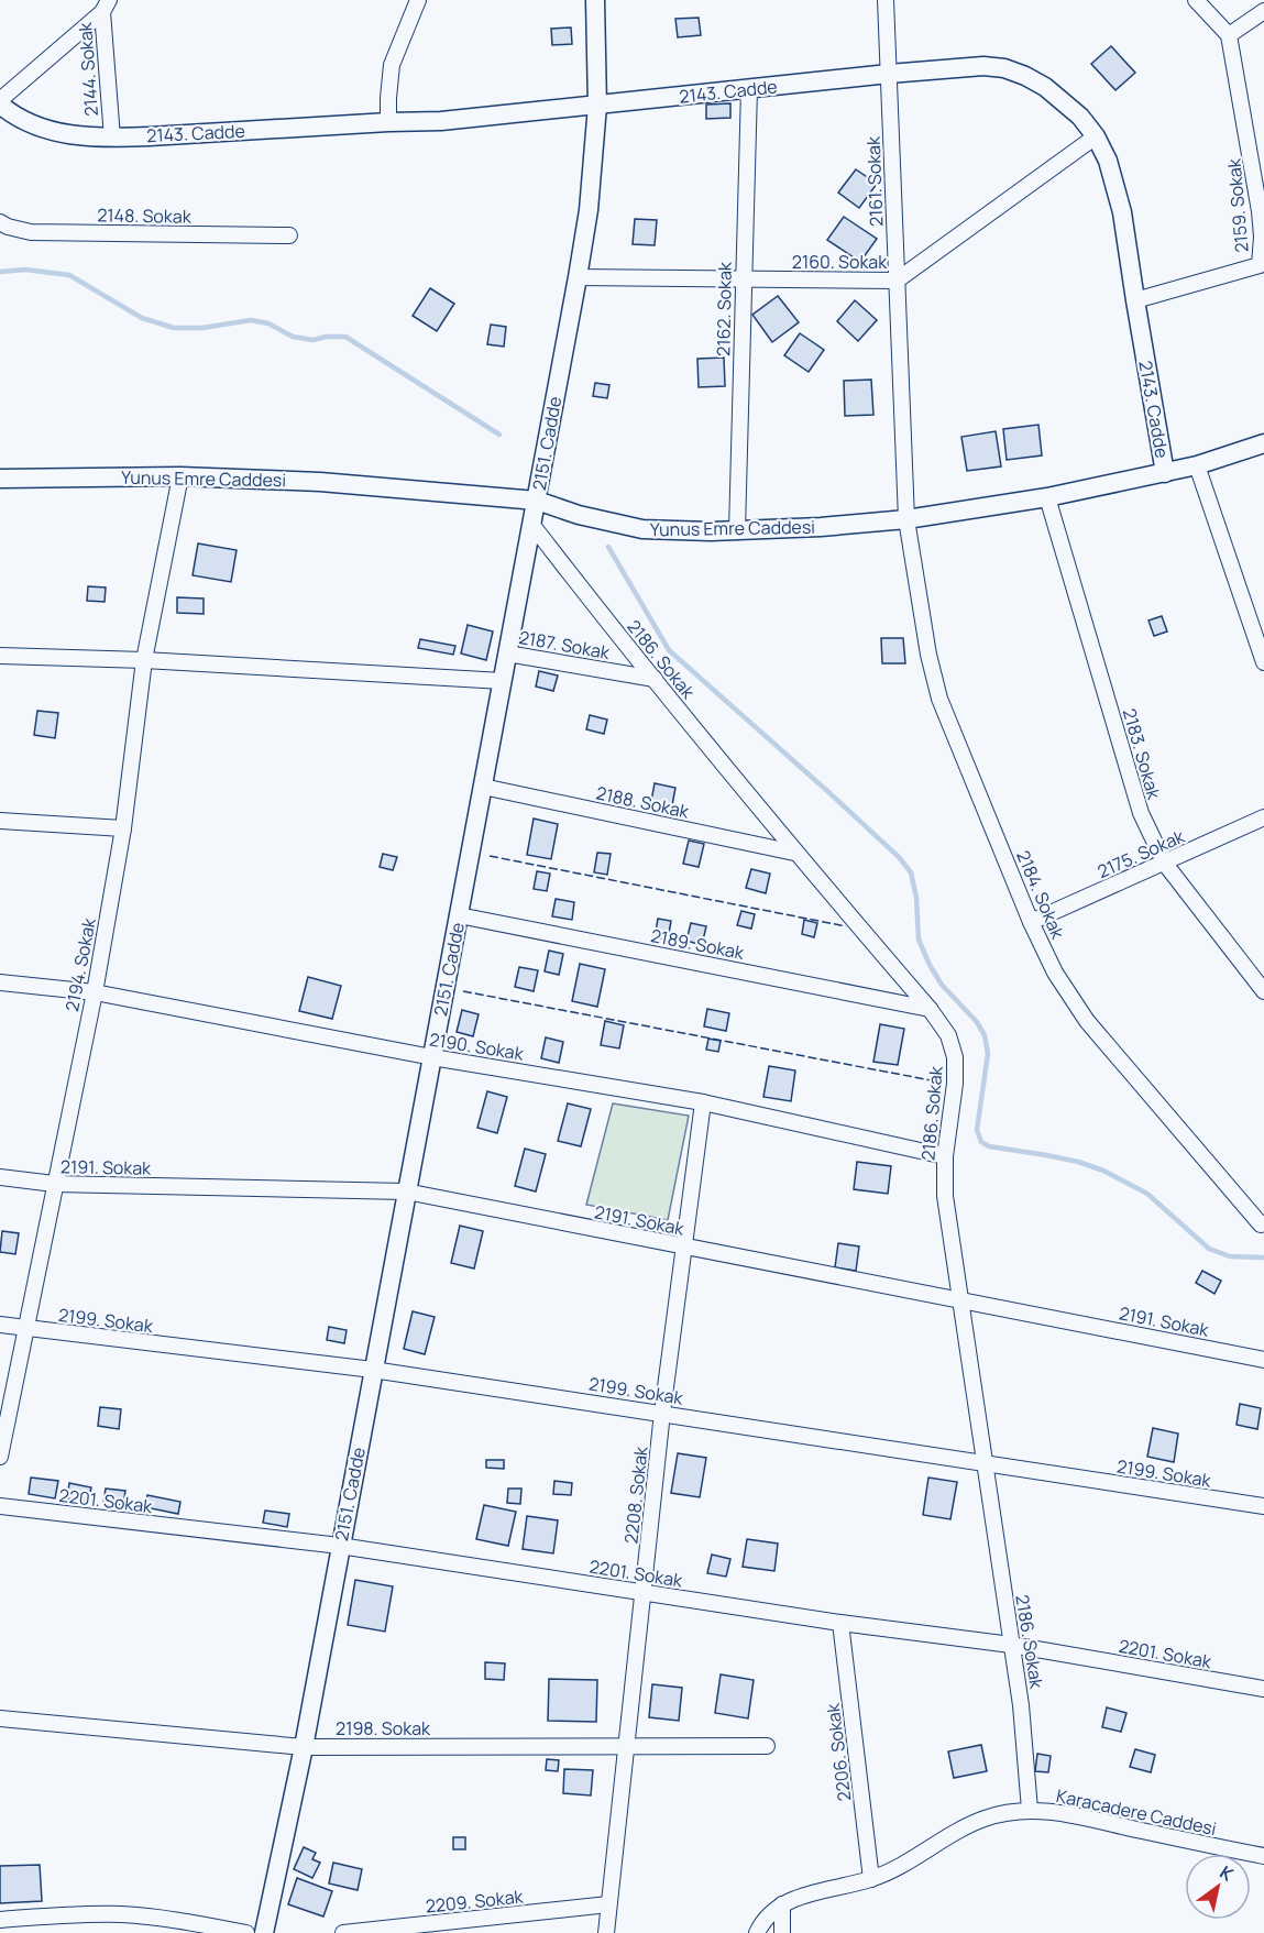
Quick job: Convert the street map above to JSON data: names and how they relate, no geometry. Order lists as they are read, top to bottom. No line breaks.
{"streets":{"street":["2144. Sokak","2143. Cadde","2161. Sokak","2159. Sokak","2148. Sokak","2160. Sokak","2162. Sokak","2151. Cadde","Yunus Emre Caddesi","2187. Sokak","2186. Sokak","2183. Sokak","2188. Sokak","2175. Sokak","2184. Sokak","2189. Sokak","2194. Sokak","2190. Sokak","2191. Sokak","2199. Sokak","2208. Sokak","2201. Sokak","2198. Sokak","2206. Sokak","Karacadere Caddesi","2209. Sokak"]},"crossings":[["2144. Sokak","2143. Cadde"],["2143. Cadde","2161. Sokak"],["2143. Cadde","2159. Sokak"],["2143. Cadde","2160. Sokak"],["2143. Cadde","2162. Sokak"],["2143. Cadde","2151. Cadde"],["2143. Cadde","Yunus Emre Caddesi"],["2161. Sokak","2160. Sokak"],["2161. Sokak","Yunus Emre Caddesi"],["2161. Sokak","2184. Sokak"],["2160. Sokak","2162. Sokak"],["2160. Sokak","2151. Cadde"],["2162. Sokak","Yunus Emre Caddesi"],["2151. Cadde","Yunus Emre Caddesi"],["2151. Cadde","2187. Sokak"],["2151. Cadde","2186. Sokak"],["2151. Cadde","2188. Sokak"],["2151. Cadde","2189. Sokak"],["2151. Cadde","2190. Sokak"],["2151. Cadde","2191. Sokak"],["2151. Cadde","2199. Sokak"],["2151. Cadde","2201. Sokak"],["2151. Cadde","2198. Sokak"],["Yunus Emre Caddesi","2183. Sokak"],["Yunus Emre Caddesi","2184. Sokak"],["Yunus Emre Caddesi","2194. Sokak"],["2187. Sokak","2186. Sokak"],["2186. Sokak","2188. Sokak"],["2186. Sokak","2189. Sokak"],["2186. Sokak","2190. Sokak"],["2186. Sokak","2191. Sokak"],["2186. Sokak","2199. Sokak"],["2186. Sokak","2201. Sokak"],["2186. Sokak","Karacadere Caddesi"],["2183. Sokak","2175. Sokak"],["2175. Sokak","2184. Sokak"],["2194. Sokak","2190. Sokak"],["2194. Sokak","2191. Sokak"],["2194. Sokak","2199. Sokak"],["2190. Sokak","2208. Sokak"],["2191. Sokak","2208. Sokak"],["2199. Sokak","2208. Sokak"],["2208. Sokak","2201. Sokak"],["2208. Sokak","2198. Sokak"],["2208. Sokak","2209. Sokak"],["2201. Sokak","2206. Sokak"],["2206. Sokak","Karacadere Caddesi"]],"north":"top right"}
